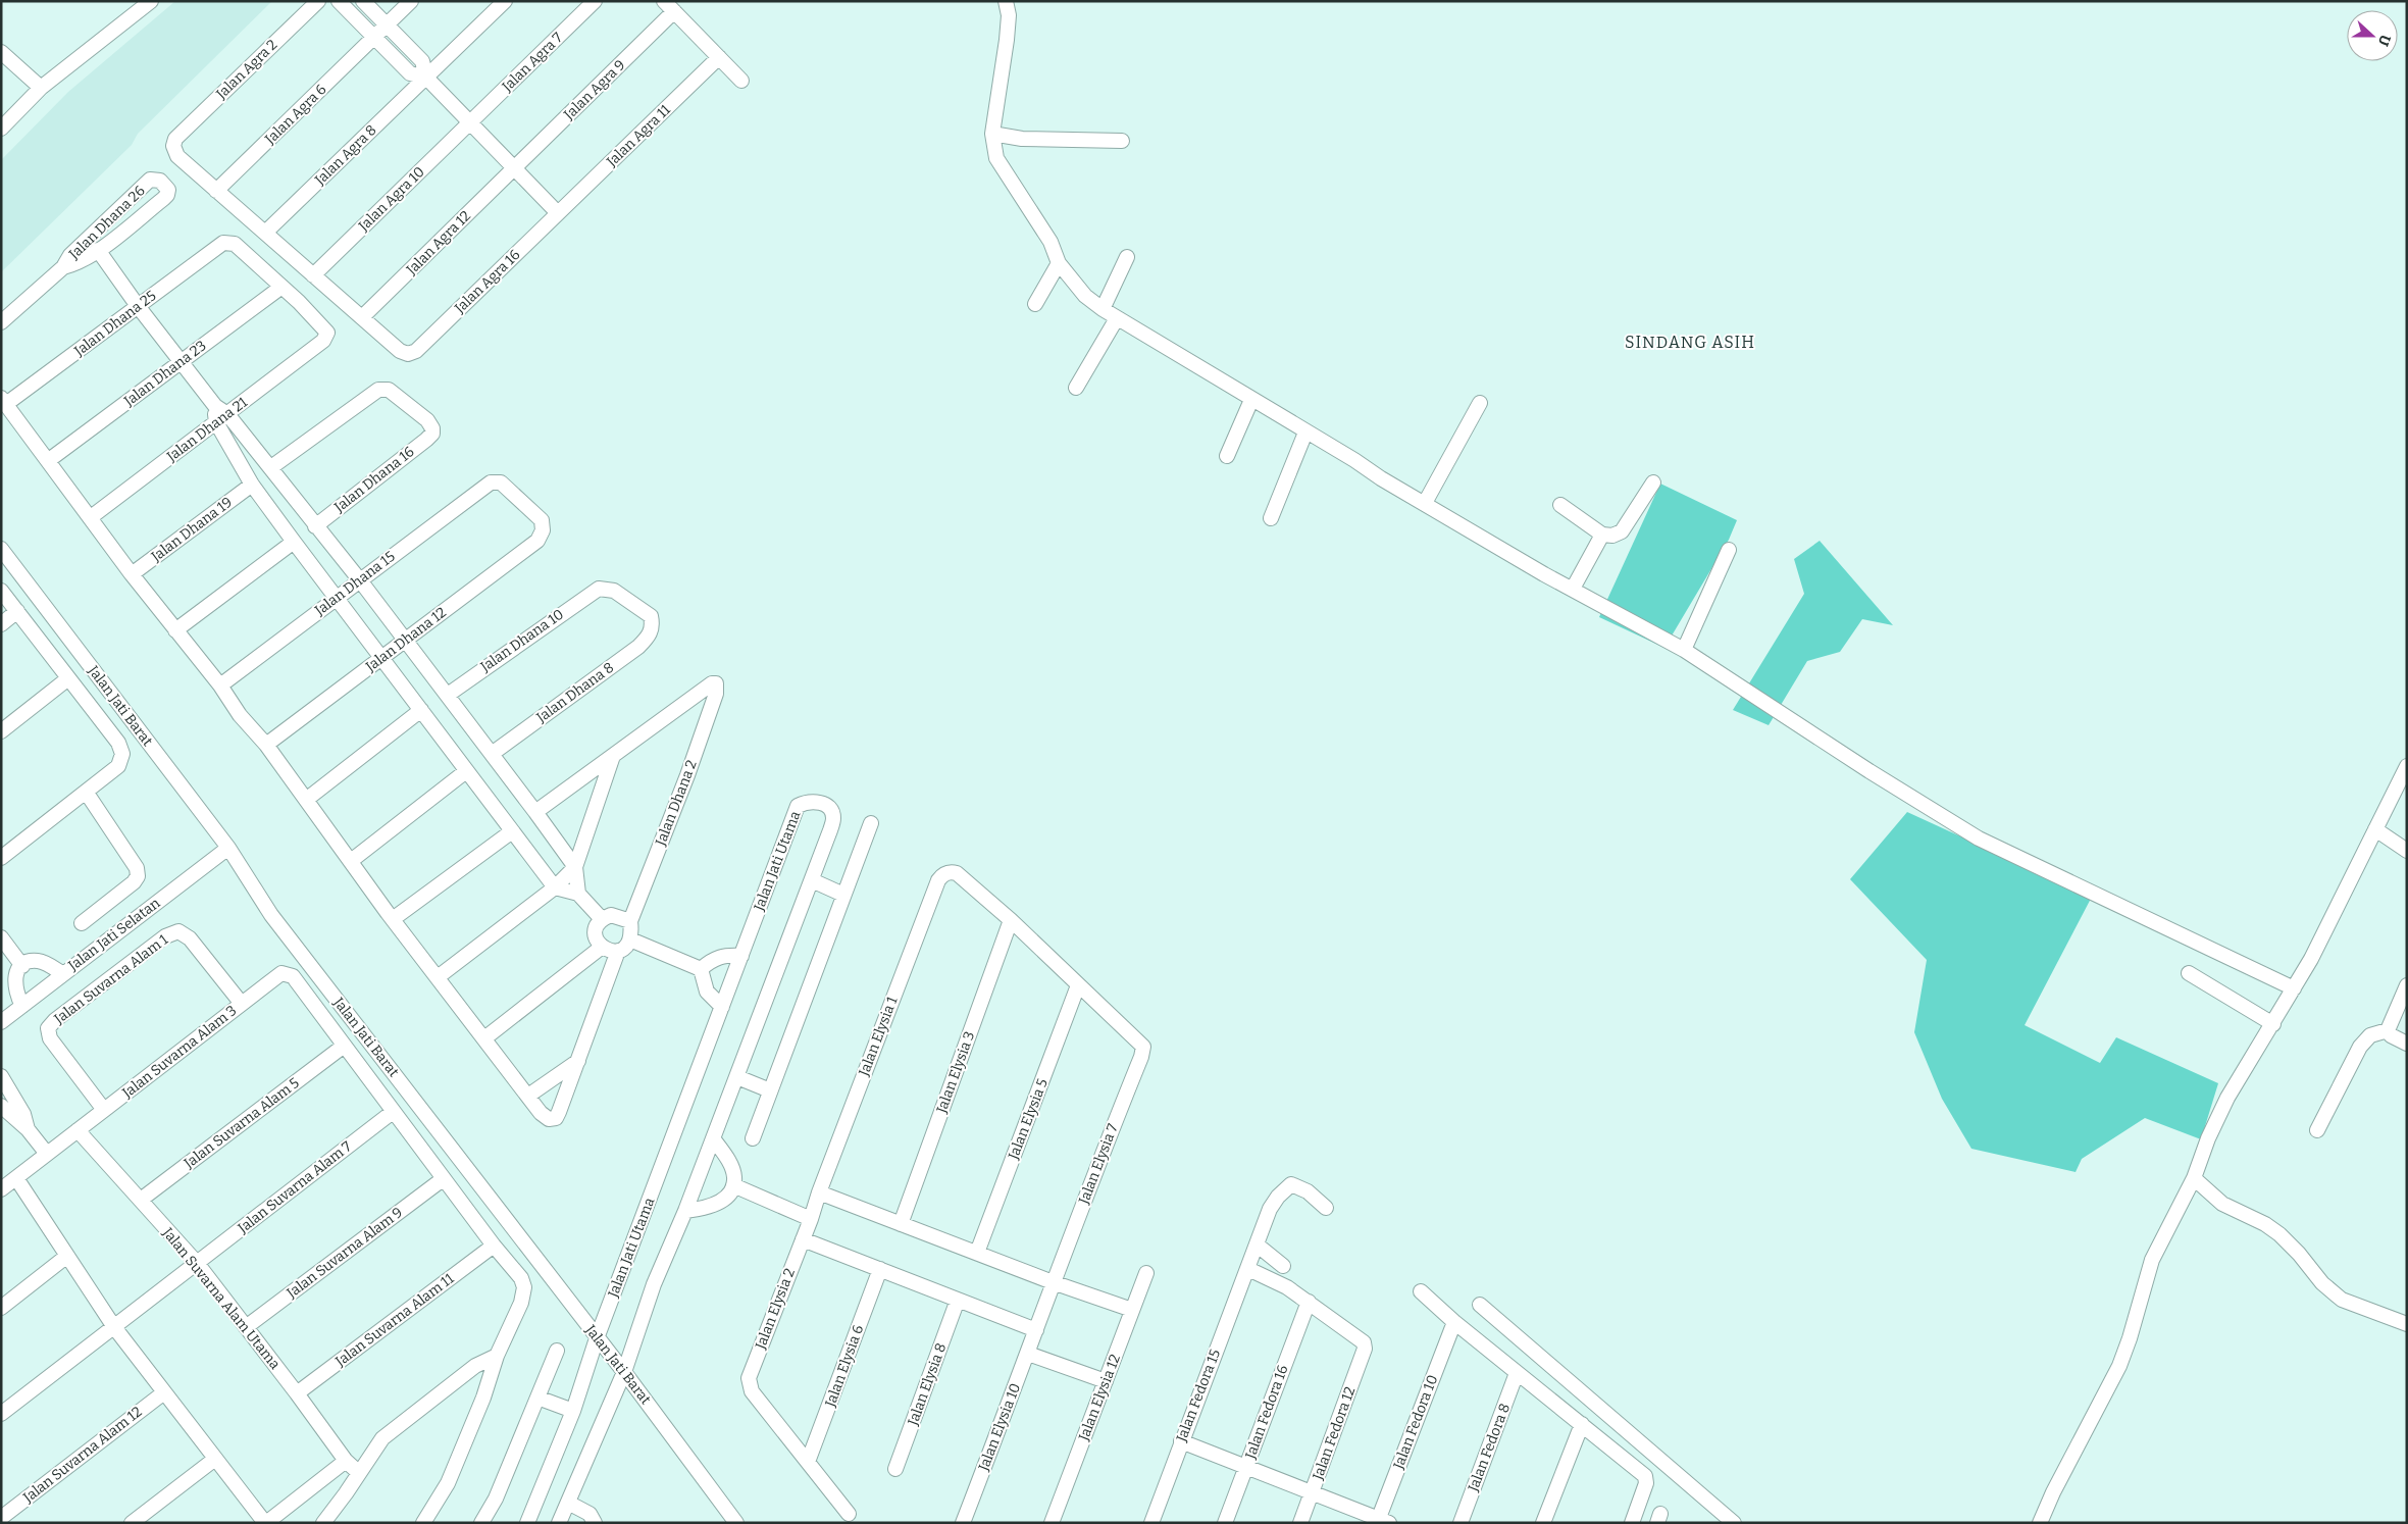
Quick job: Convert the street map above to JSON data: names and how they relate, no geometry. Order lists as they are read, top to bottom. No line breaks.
{"streets":{"street":["Jalan Agra 7","Jalan Agra 2","Jalan Agra 9","Jalan Agra 6","Jalan Agra 11","Jalan Agra 8","Jalan Agra 10","Jalan Dhana 26","Jalan Agra 12","Jalan Agra 16","Jalan Dhana 25","Jalan Dhana 23","Jalan Dhana 21","Jalan Dhana 16","Jalan Dhana 19","Jalan Dhana 15","Jalan Dhana 12","Jalan Dhana 10","Jalan Dhana 8","Jalan Jati Barat","Jalan Dhana 2","Jalan Jati Utama","Jalan Jati Selatan","Jalan Suvarna Alam 1","Jalan Elysia 1","Jalan Suvarna Alam 3","Jalan Elysia 3","Jalan Elysia 5","Jalan Suvarna Alam 5","Jalan Elysia 7","Jalan Suvarna Alam 7","Jalan Suvarna Alam 9","Jalan Suvarna Alam Utama","Jalan Elysia 2","Jalan Suvarna Alam 11","Jalan Elysia 6","Jalan Elysia 8","Jalan Fedora 15","Jalan Elysia 12","Jalan Fedora 16","Jalan Fedora 10","Jalan Elysia 10","Jalan Fedora 12","Jalan Fedora 8","Jalan Suvarna Alam 12"]},"crossings":[["Jalan Agra 7","Jalan Agra 10"],["Jalan Agra 2","Jalan Agra 6"],["Jalan Agra 9","Jalan Agra 12"],["Jalan Agra 11","Jalan Agra 16"],["Jalan Agra 12","Jalan Agra 16"],["Jalan Dhana 25","Jalan Dhana 23"],["Jalan Dhana 25","Jalan Dhana 21"],["Jalan Dhana 23","Jalan Dhana 21"],["Jalan Dhana 15","Jalan Dhana 12"],["Jalan Dhana 10","Jalan Dhana 8"],["Jalan Jati Barat","Jalan Jati Utama"],["Jalan Jati Barat","Jalan Jati Selatan"],["Jalan Suvarna Alam 1","Jalan Suvarna Alam 3"],["Jalan Elysia 1","Jalan Elysia 3"],["Jalan Elysia 1","Jalan Elysia 2"],["Jalan Suvarna Alam 3","Jalan Suvarna Alam 5"],["Jalan Suvarna Alam 3","Jalan Suvarna Alam Utama"],["Jalan Elysia 5","Jalan Elysia 7"],["Jalan Suvarna Alam 5","Jalan Suvarna Alam Utama"],["Jalan Elysia 7","Jalan Elysia 10"],["Jalan Suvarna Alam 7","Jalan Suvarna Alam Utama"],["Jalan Suvarna Alam 9","Jalan Suvarna Alam Utama"],["Jalan Suvarna Alam Utama","Jalan Suvarna Alam 11"],["Jalan Elysia 2","Jalan Elysia 6"],["Jalan Fedora 16","Jalan Fedora 12"]],"districts":["SINDANG ASIH"],"north":"right"}
